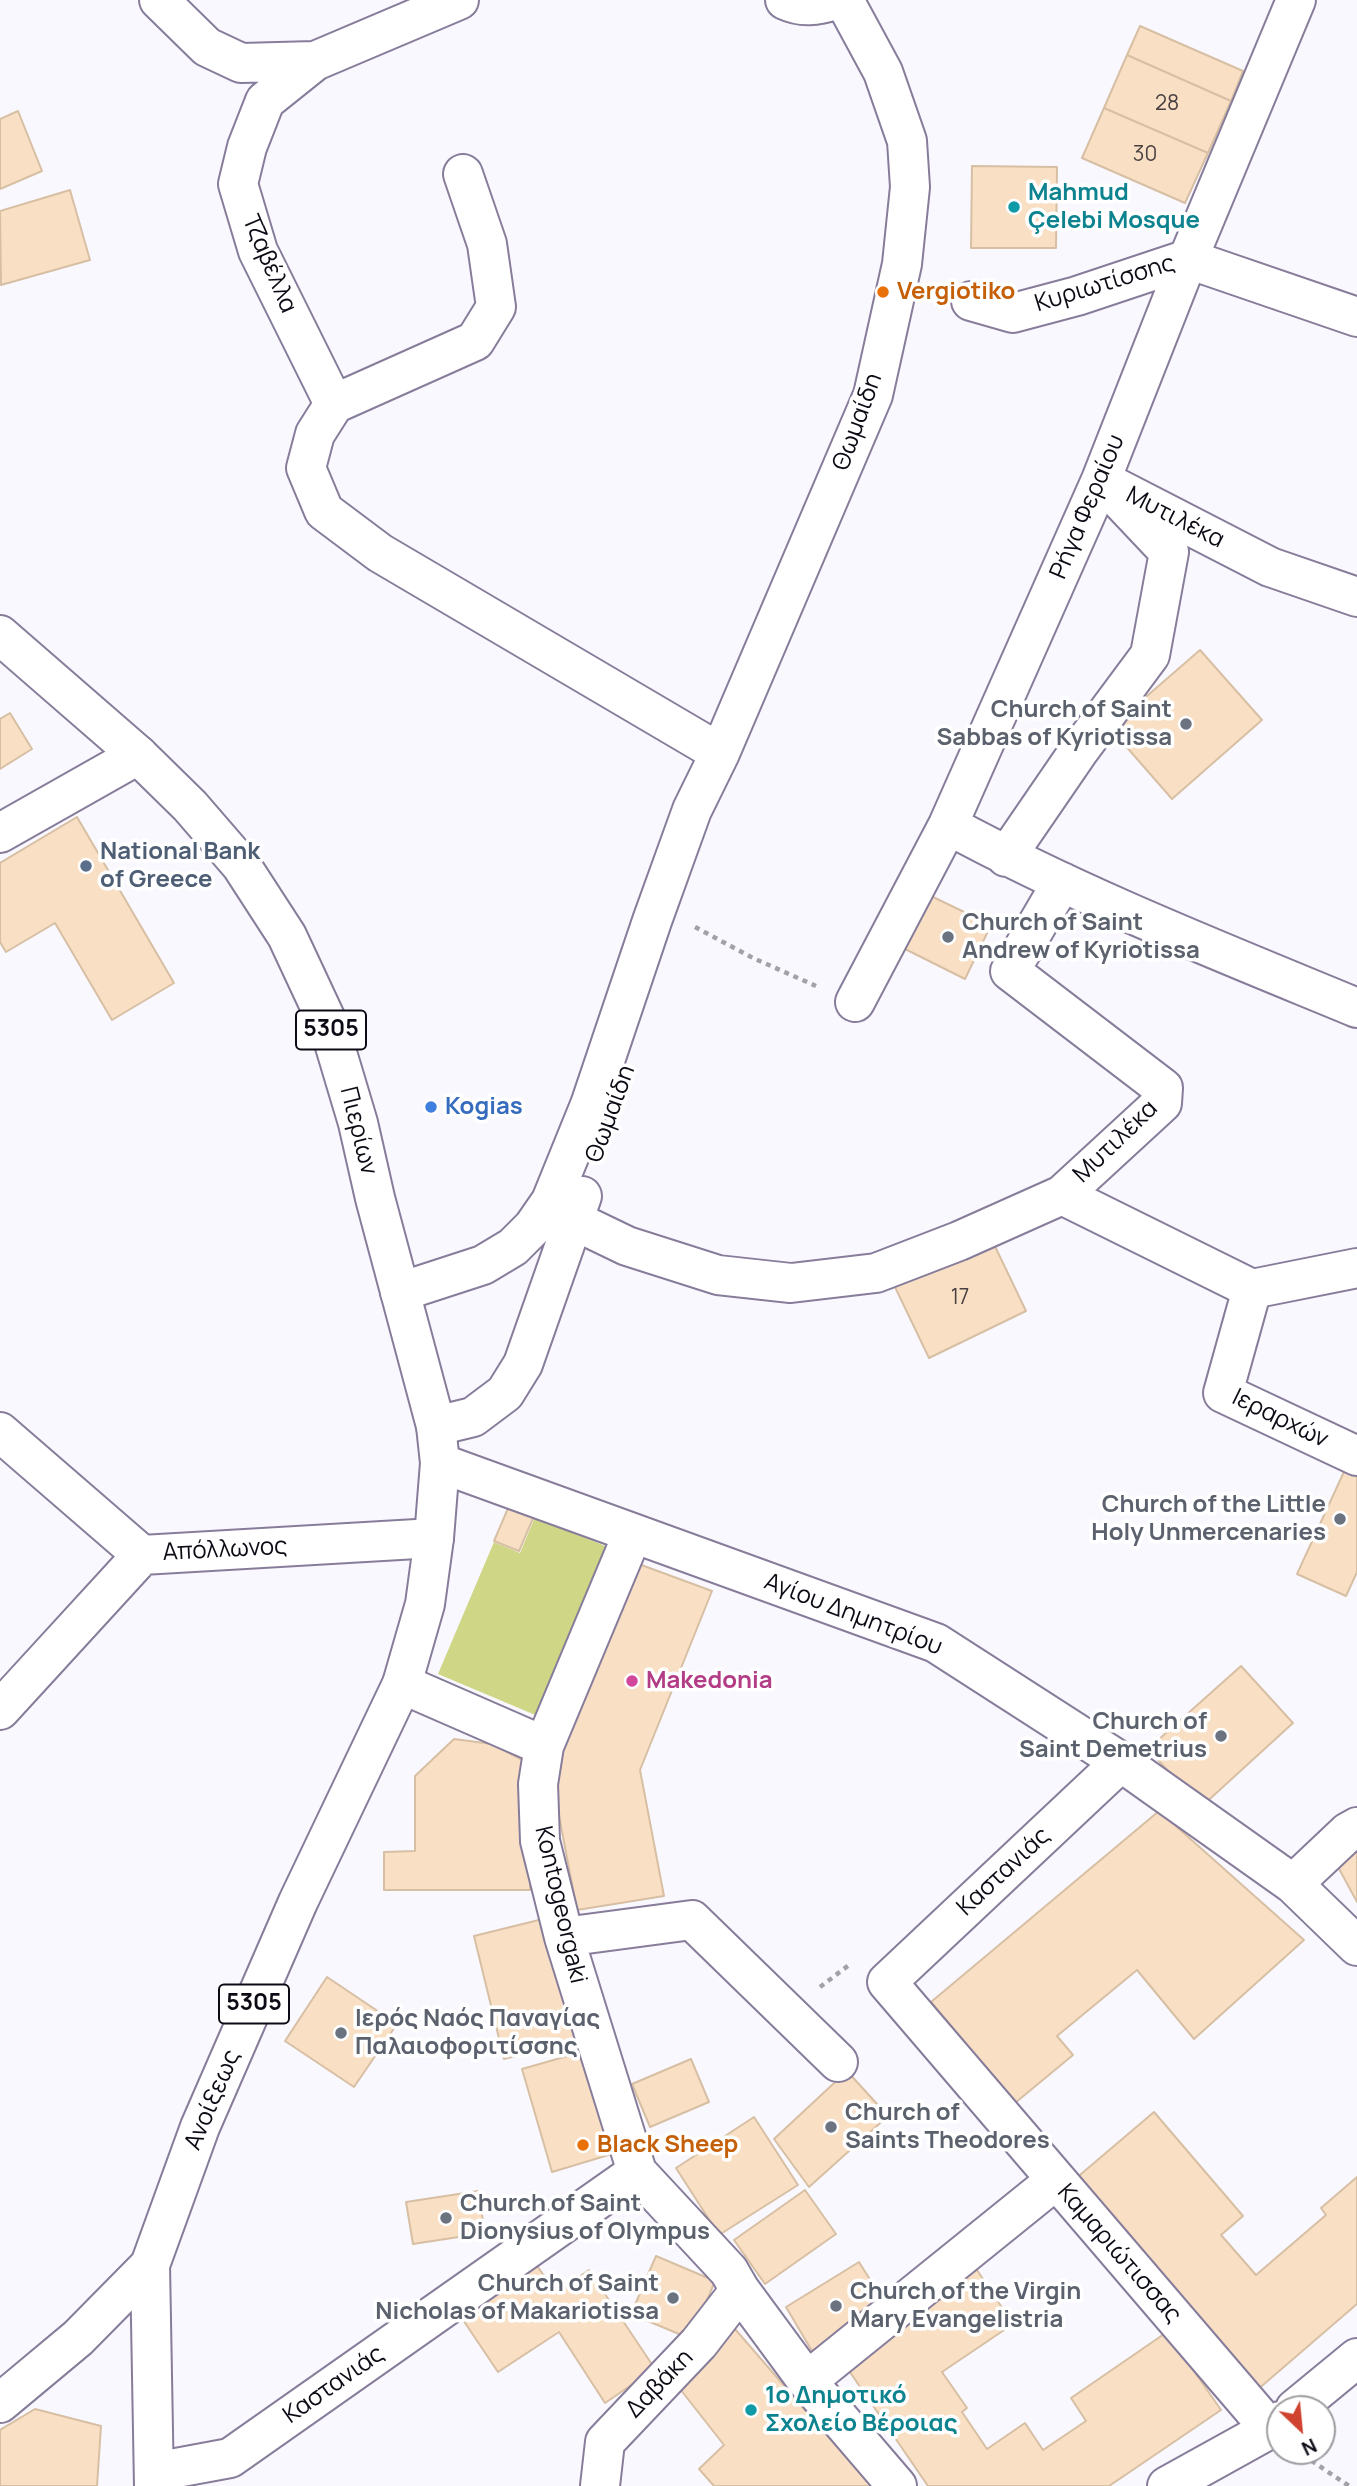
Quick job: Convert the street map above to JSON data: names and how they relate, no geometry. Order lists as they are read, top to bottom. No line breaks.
{"streets":{"street":["Τζαβέλλα","Κυριωτίσσης","Θωμαίδη","Ρήγα Φεραίου","Μυτιλέκα","5305","Πιερίων","Ιεραρχών","Απόλλωνος","Αγίου Δημητρίου","Καστανιάς","Kontogeorgaki","Ανοίξεως","Καμαριώτισσας","Δαβάκη"]},"crossings":[["Κυριωτίσσης","Ρήγα Φεραίου"],["Θωμαίδη","Πιερίων"],["Θωμαίδη","Αγίου Δημητρίου"],["Ρήγα Φεραίου","Μυτιλέκα"],["Πιερίων","Απόλλωνος"],["Πιερίων","Αγίου Δημητρίου"],["Πιερίων","Ανοίξεως"],["Απόλλωνος","Ανοίξεως"],["Αγίου Δημητρίου","Καστανιάς"],["Αγίου Δημητρίου","Kontogeorgaki"],["Καστανιάς","Kontogeorgaki"],["Καστανιάς","Ανοίξεως"],["Καστανιάς","Καμαριώτισσας"],["Kontogeorgaki","Δαβάκη"]],"places":["Mahmud Çelebi Mosque","Vergiotiko","Church of Saint Sabbas of Kyriotissa","National Bank of Greece","Church of Saint Andrew of Kyriotissa","Kogias","Church of the Little Holy Unmercenaries","Makedonia","Church of Saint Demetrius","Ιερός Ναός Παναγίας Παλαιοφοριτίσσης","Church of Saints Theodores","Black Sheep","Church of Saint Dionysius of Olympus","Church of Saint Nicholas of Makariotissa","Church of the Virgin Mary Evangelistria","1ο Δημοτικό Σχολείο Βέροιας"],"house_numbers":["28","30","17"],"north":"bottom right"}
